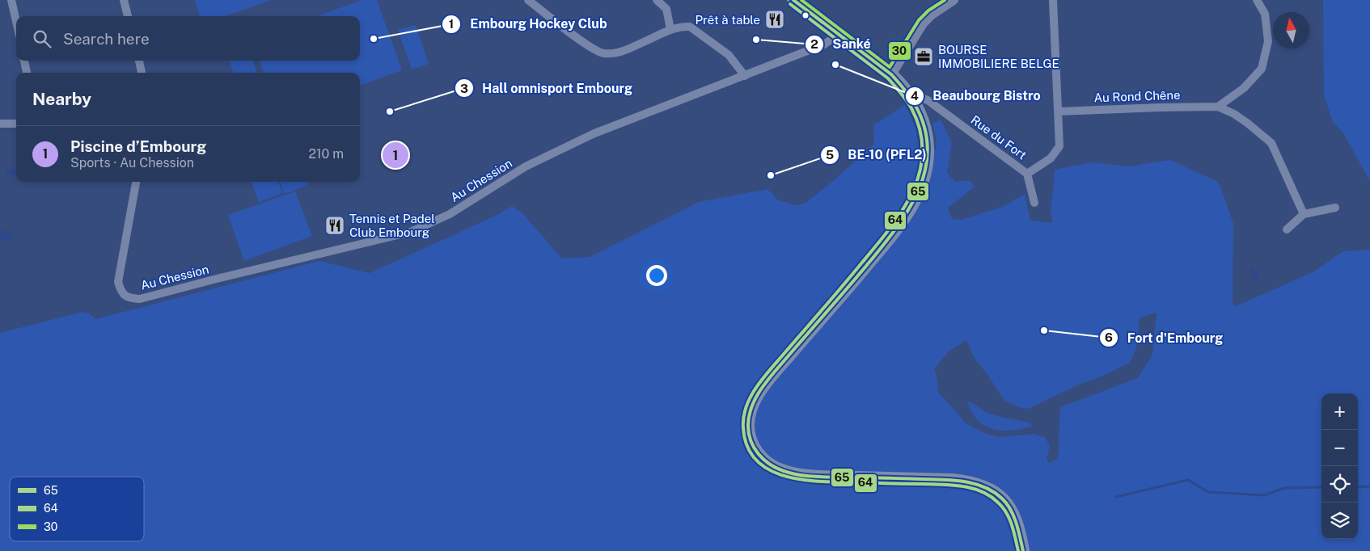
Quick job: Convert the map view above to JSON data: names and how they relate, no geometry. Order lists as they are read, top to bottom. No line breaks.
{"streets":{"street":["Au Rond Chêne","Rue du Fort","Au Chession"]},"places":{"restaurant":["Prêt à table","Tennis et Padel Club Embourg"],"other":["Embourg Hockey Club","Sanké","Beaubourg Bistro","Hall omnisport Embourg","BE-10 (PFL2)","Fort d'Embourg"],"office":["BOURSE IMMOBILIERE BELGE"]},"lines":["transit line 65","transit line 30","transit line 64"],"legend":["65","64","30"],"north":"top","page":{"search":"Search here","heading":"Nearby","list":[{"mark":"1","name":"Piscine d’Embourg","note":"Sports · Au Chession","value":"210 m"}],"pins":"1","map_buttons":["+","−"]}}
